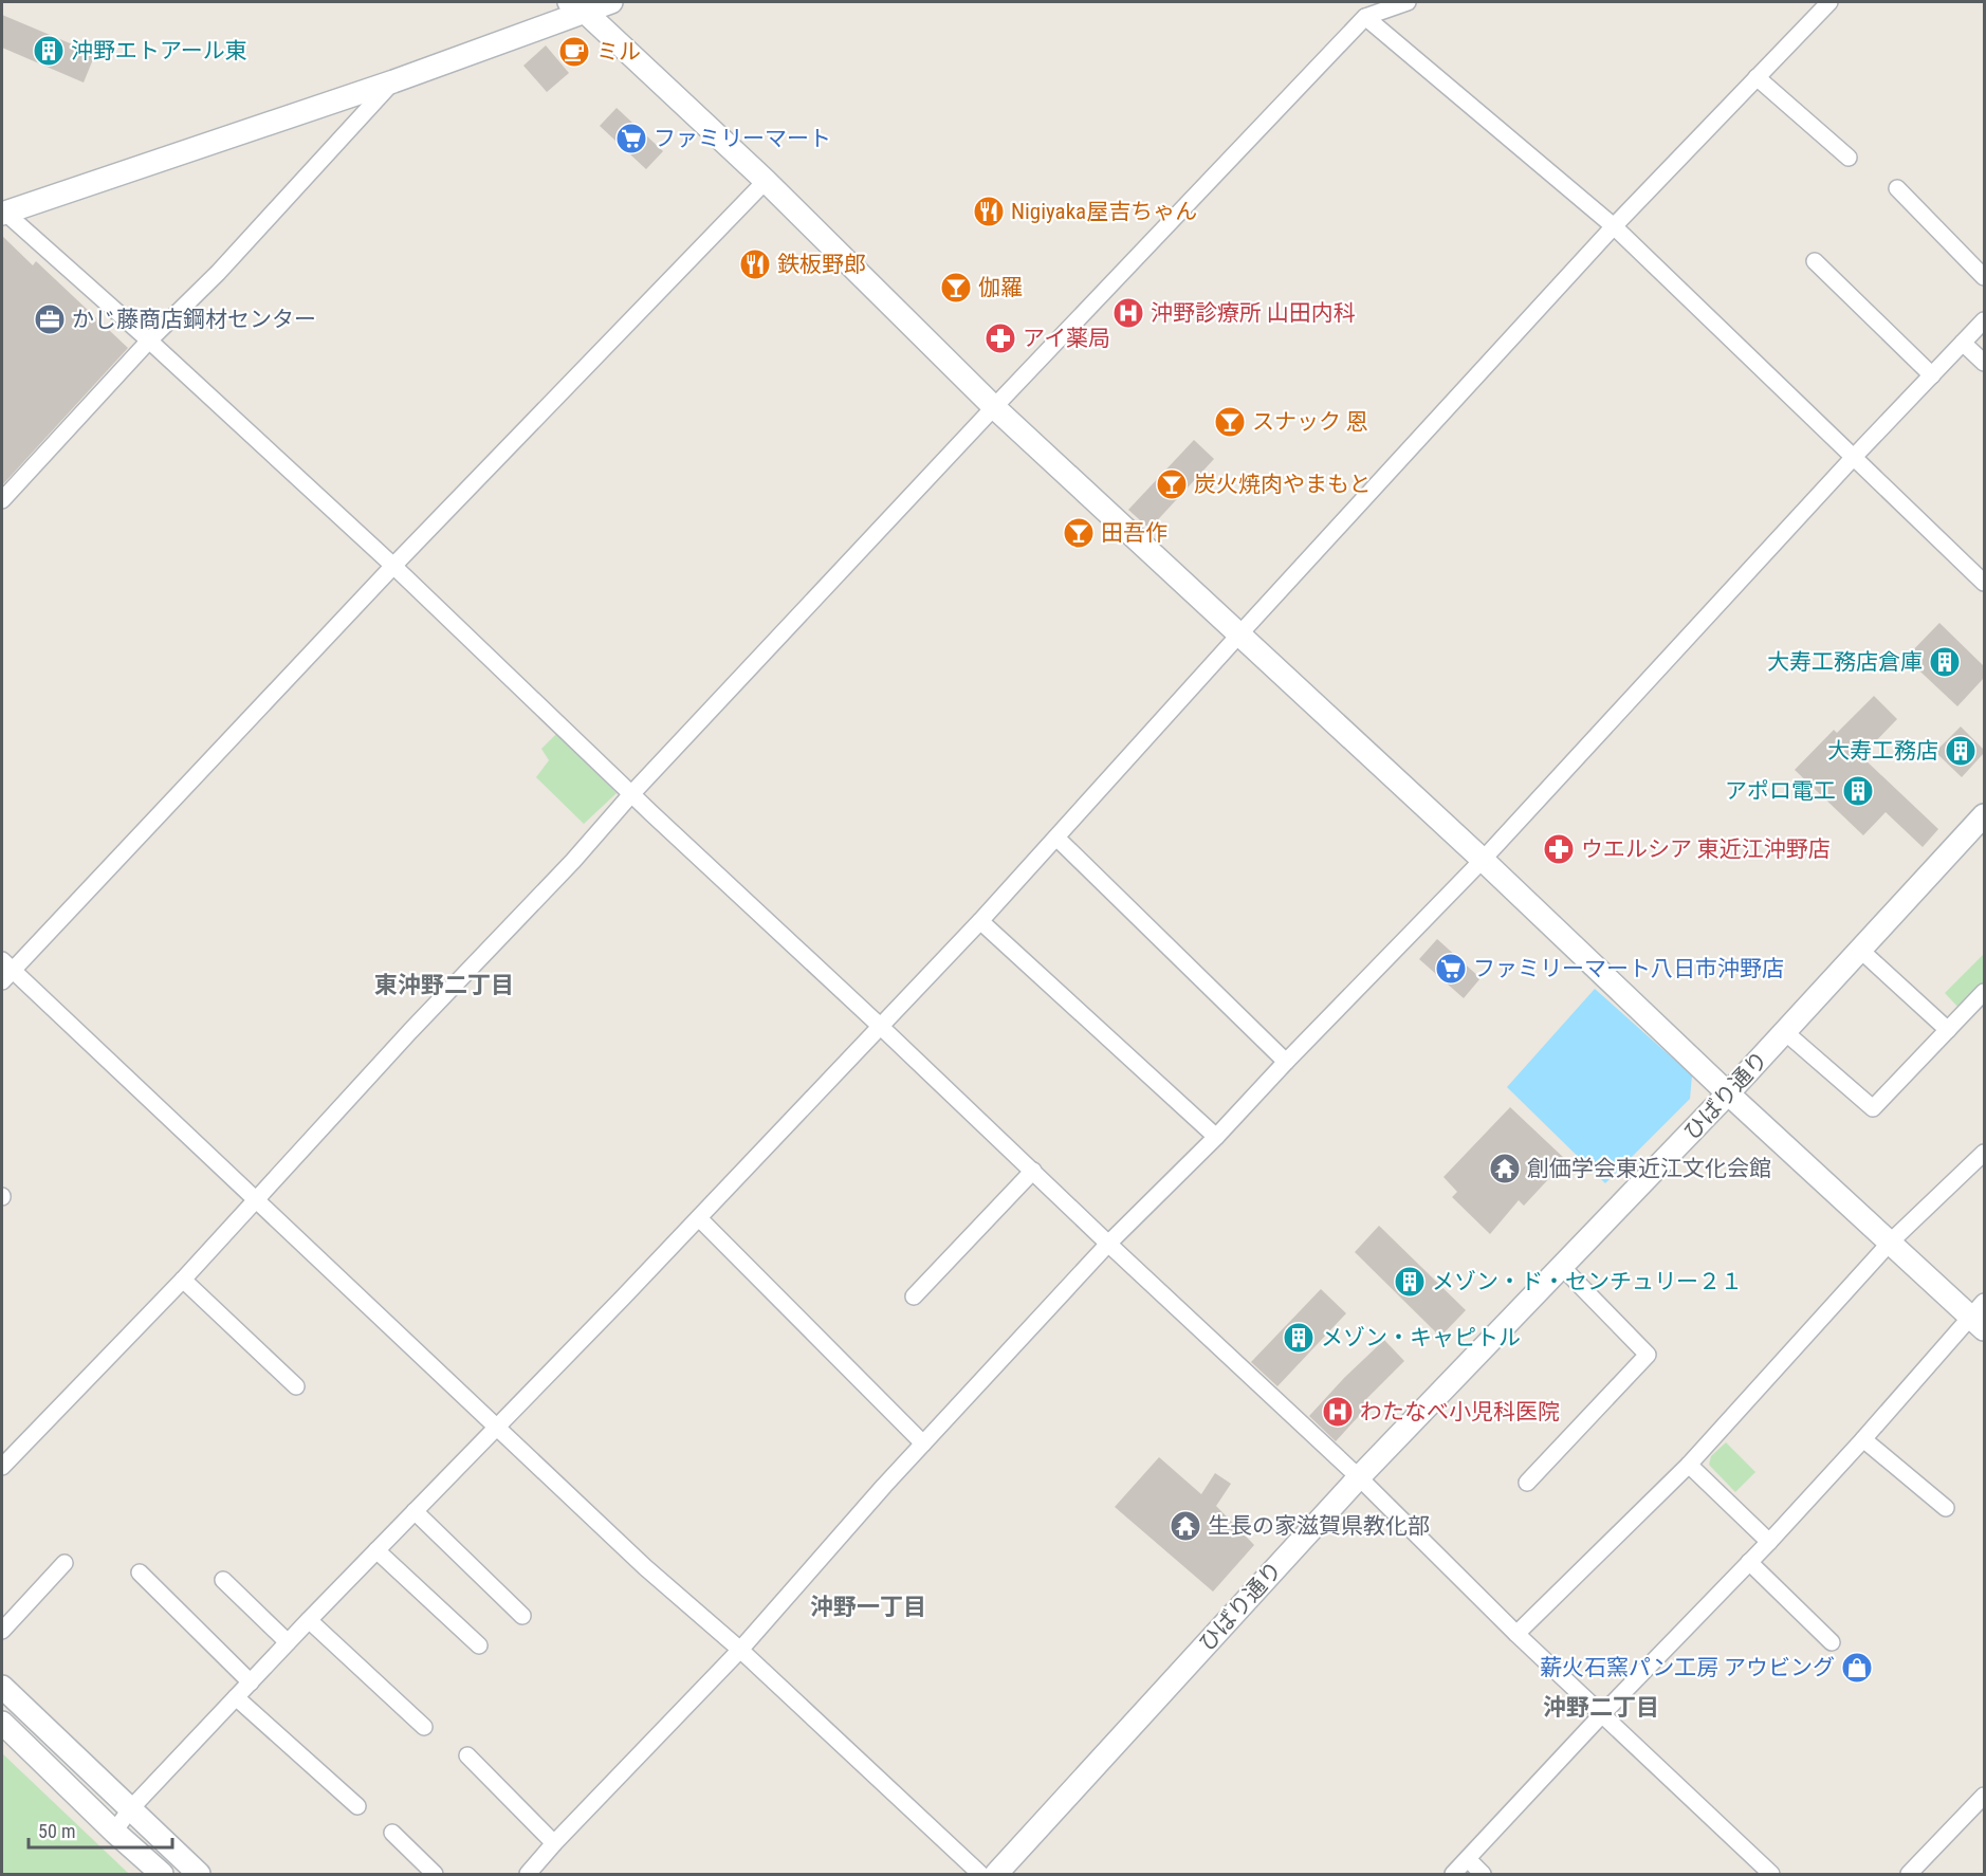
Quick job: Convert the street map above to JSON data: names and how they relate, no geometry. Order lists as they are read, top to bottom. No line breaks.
{"streets":{"street":["ひばり通り"]},"districts":["東沖野二丁目","沖野一丁目","沖野二丁目"],"places":{"building":["沖野エトアール東","大寿工務店倉庫","大寿工務店","アポロ電工","メゾン・ド・センチュリー２１","メゾン・キャピトル"],"cafe":["ミル"],"supermarket":["ファミリーマート","ファミリーマート八日市沖野店"],"restaurant":["Nigiyaka屋吉ちゃん","鉄板野郎"],"bar":["伽羅","スナック 恩","炭火焼肉やまもと","田吾作"],"hospital":["沖野診療所 山田内科","わたなべ小児科医院"],"office":["かじ藤商店鋼材センター"],"pharmacy":["アイ薬局","ウエルシア 東近江沖野店"],"temple":["創価学会東近江文化会館","生長の家滋賀県教化部"],"shop":["薪火石窯パン工房 アウビング"]},"scale_bar":"50 m"}
